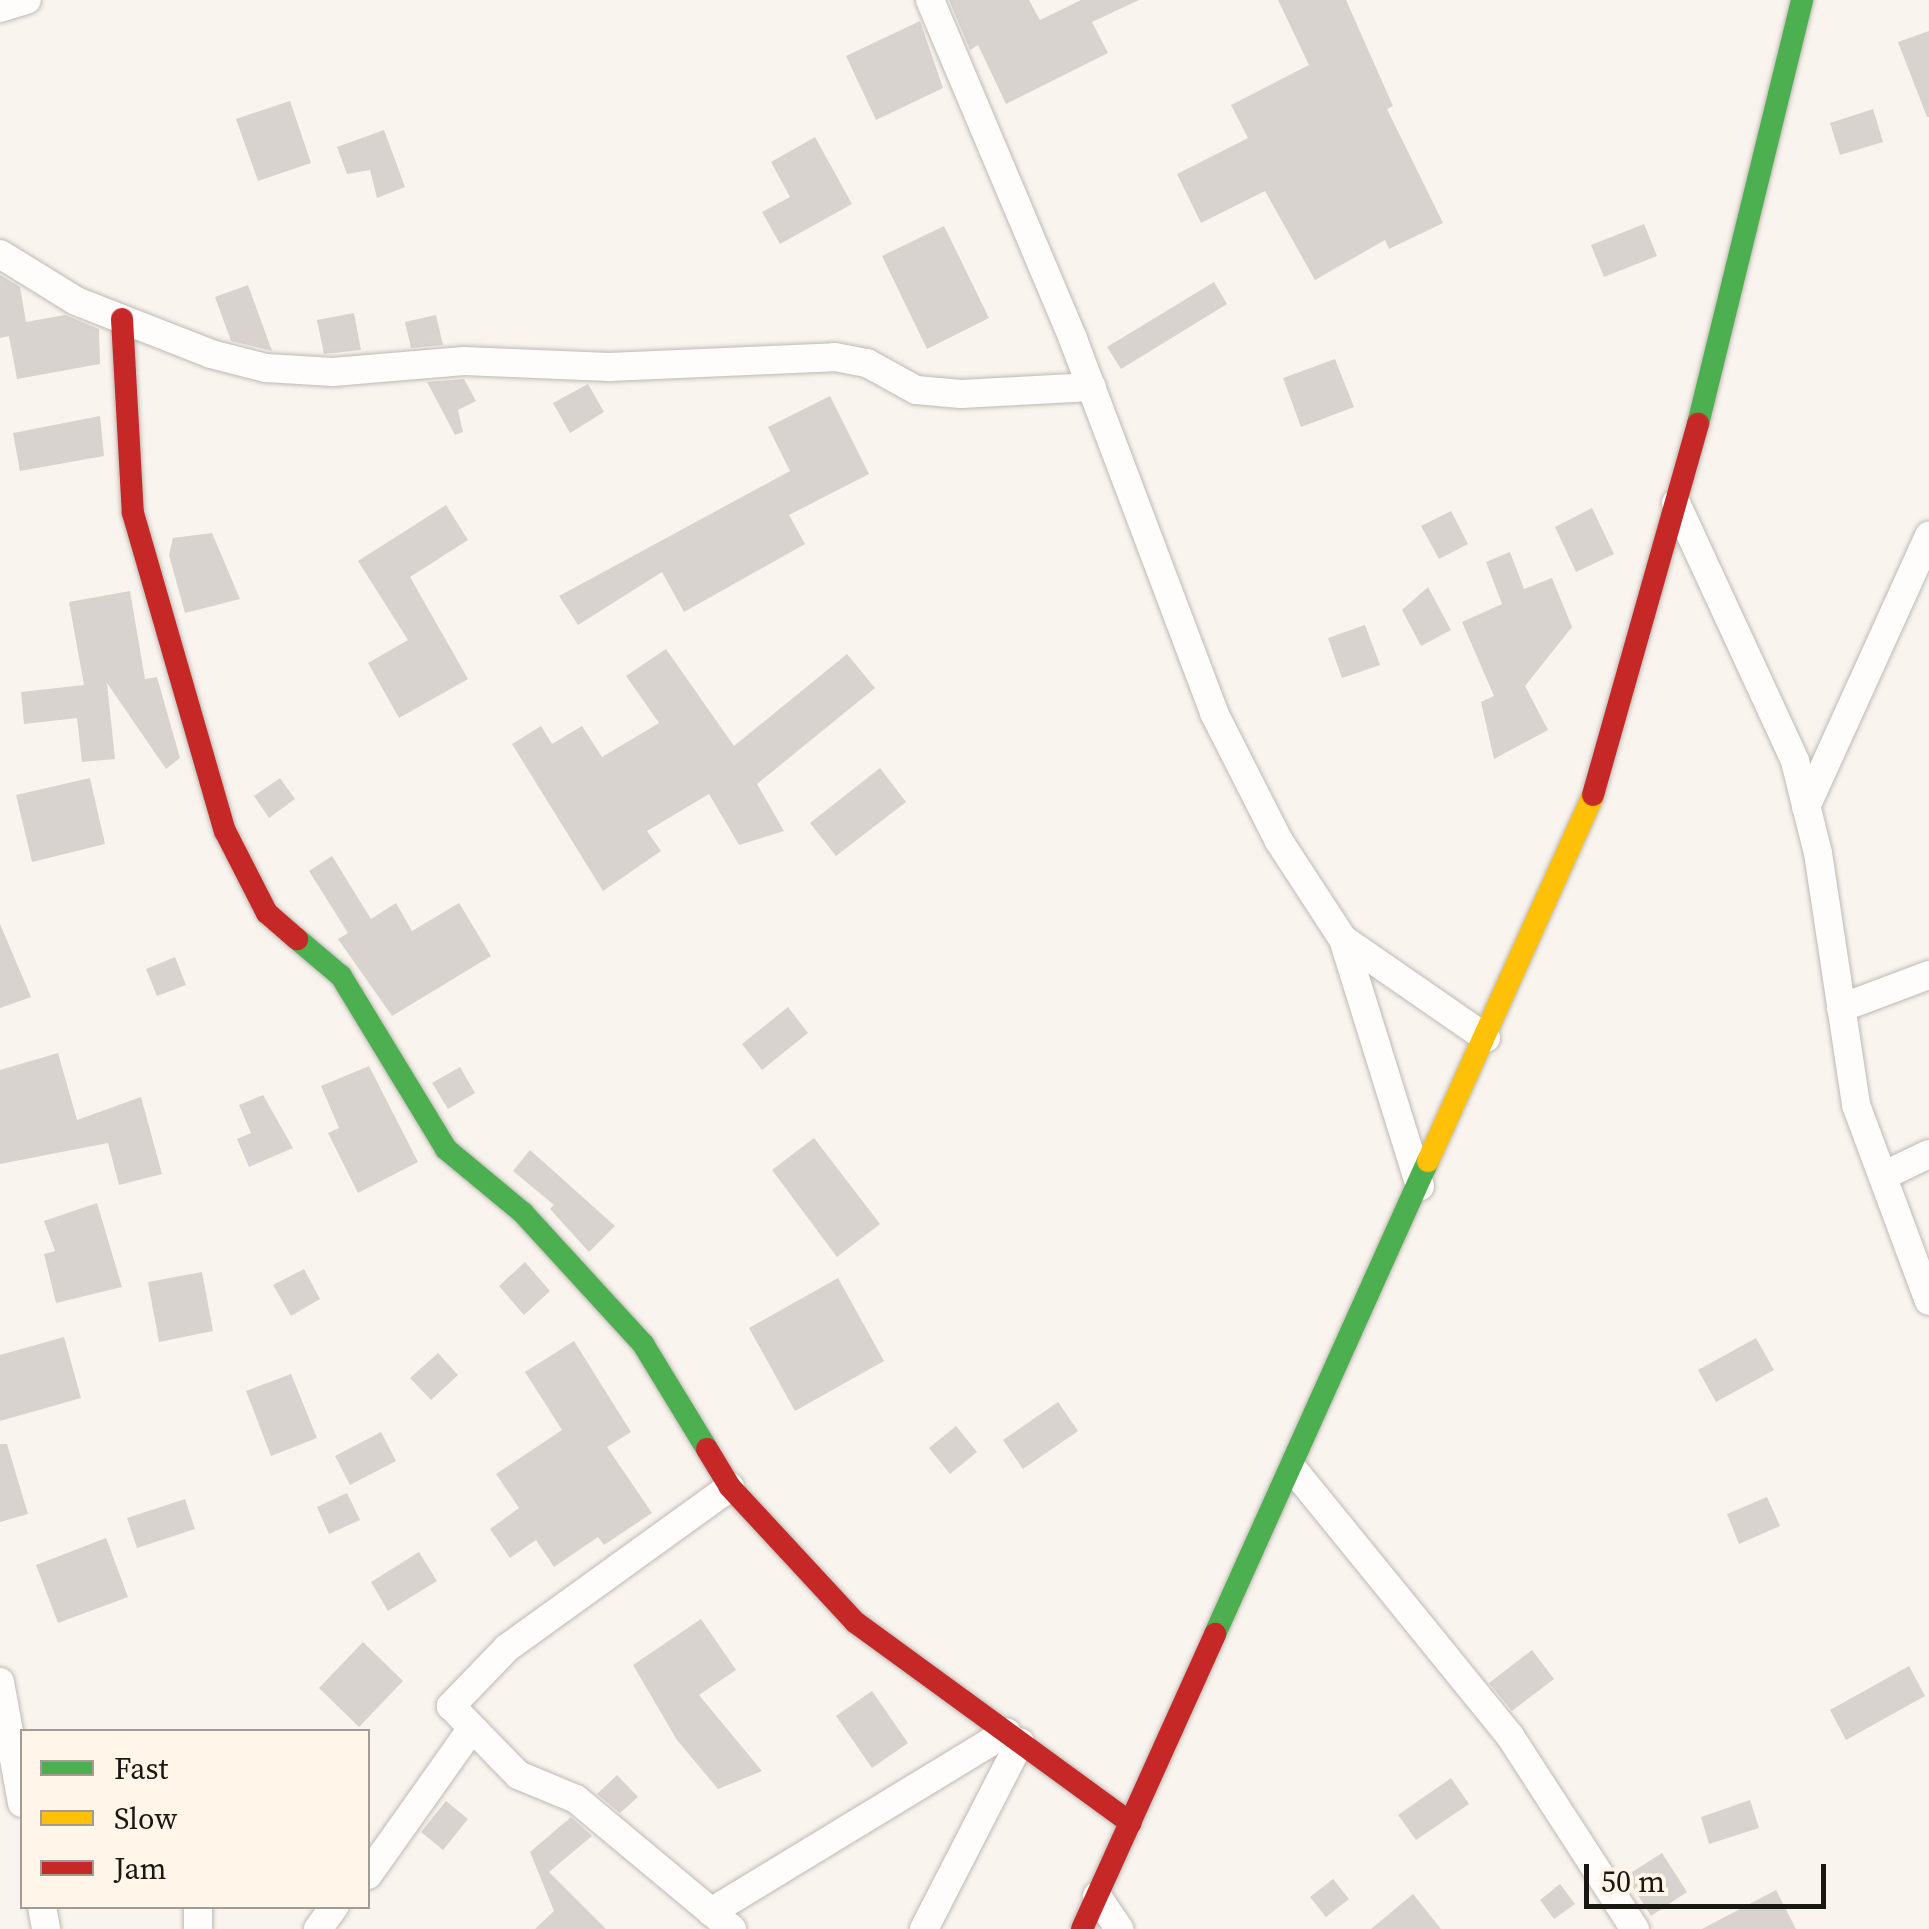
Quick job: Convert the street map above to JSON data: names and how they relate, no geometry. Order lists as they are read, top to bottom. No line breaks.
{"legend":["Fast","Slow","Jam"],"scale_bar":"50 m"}
